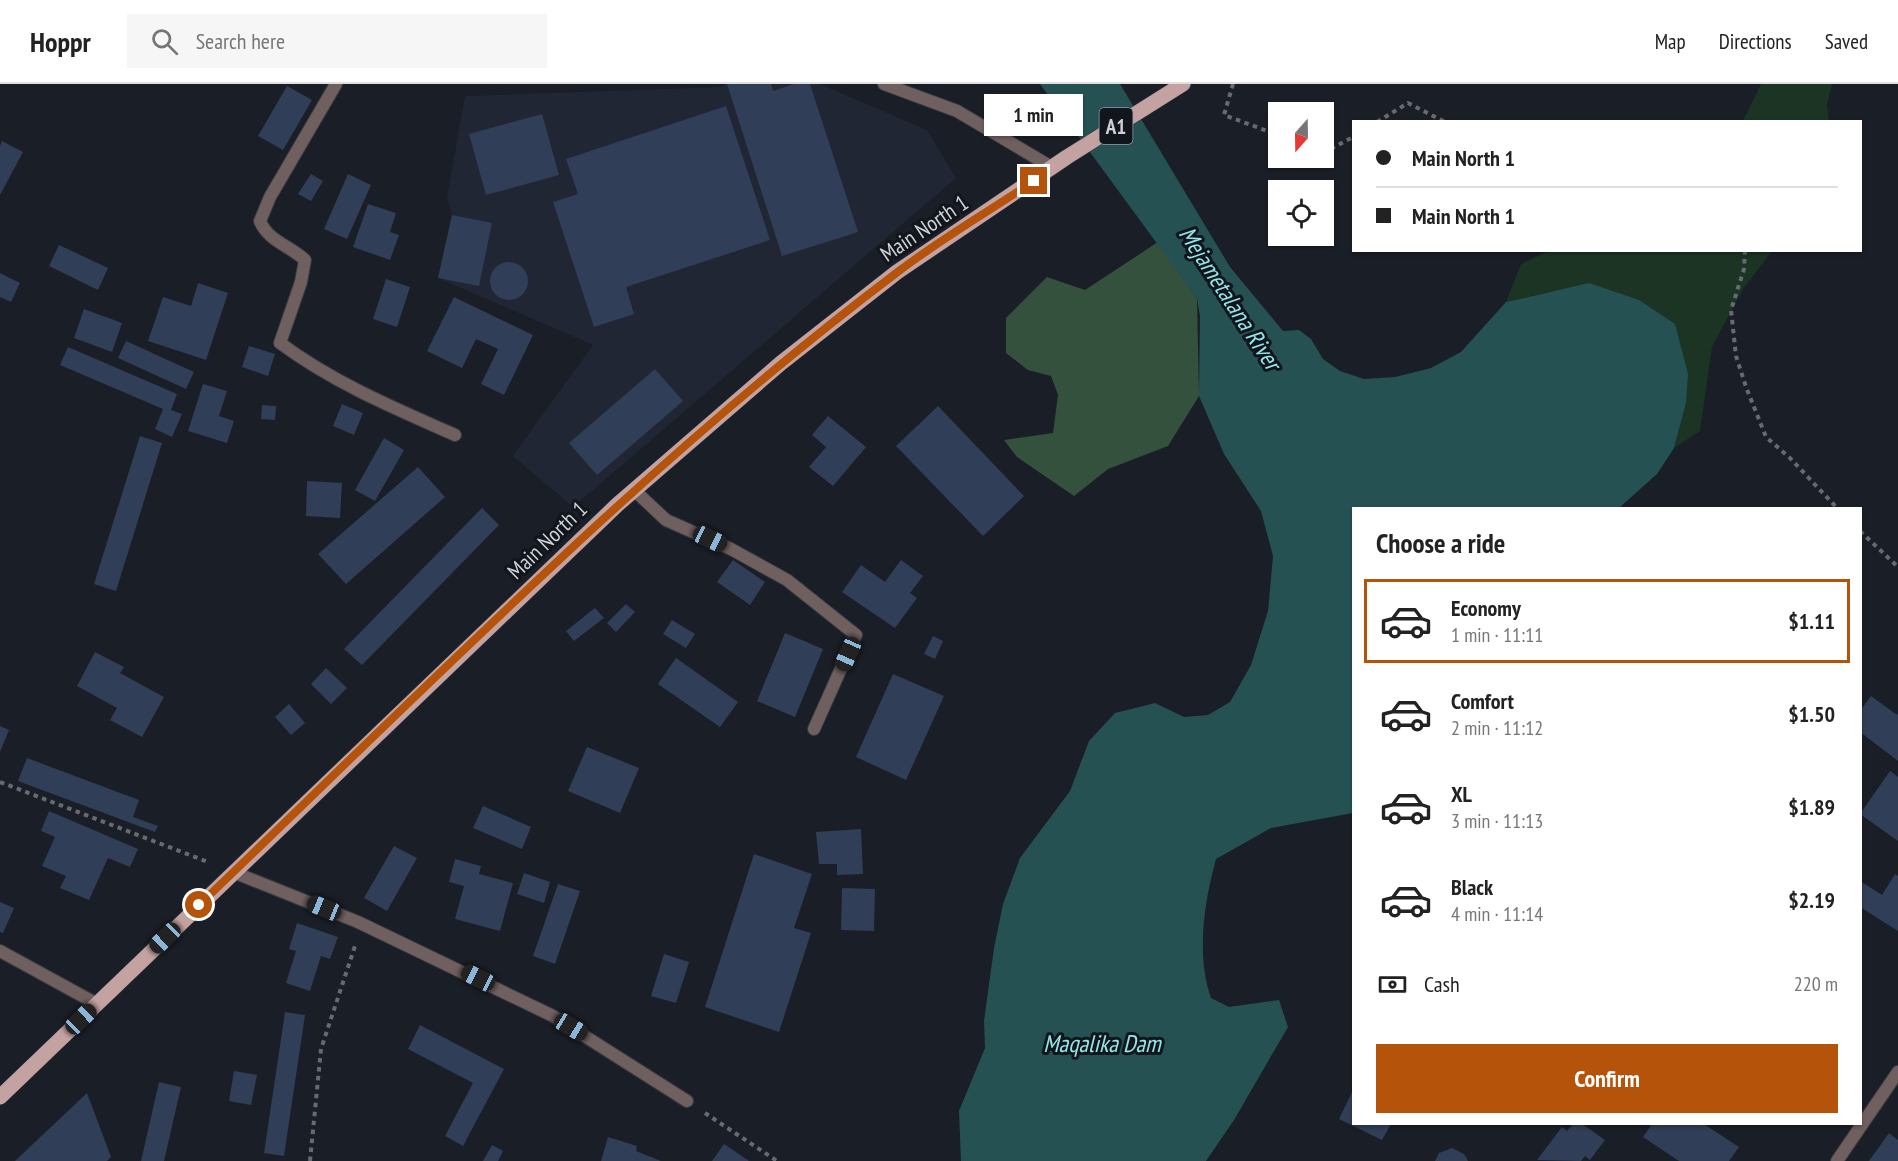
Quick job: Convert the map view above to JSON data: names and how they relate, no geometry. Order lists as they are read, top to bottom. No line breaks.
{"streets":{"main road":["A1","Main North 1"]},"water":["Mejametalana River","Maqalika Dam"],"north":"bottom","page":{"header":"Hoppr","search":"Search here","nav":["Map","Directions","Saved"],"bubble":"1 min","banner":["Main North 1","Main North 1"],"heading":"Choose a ride","list":[{"name":"Economy","note":"1 min · 11:11","value":"$1.11"},{"name":"Comfort","note":"2 min · 11:12","value":"$1.50"},{"name":"XL","note":"3 min · 11:13","value":"$1.89"},{"name":"Black","note":"4 min · 11:14","value":"$2.19"}],"pay":["Cash","220 m"],"buttons":"Confirm"}}
